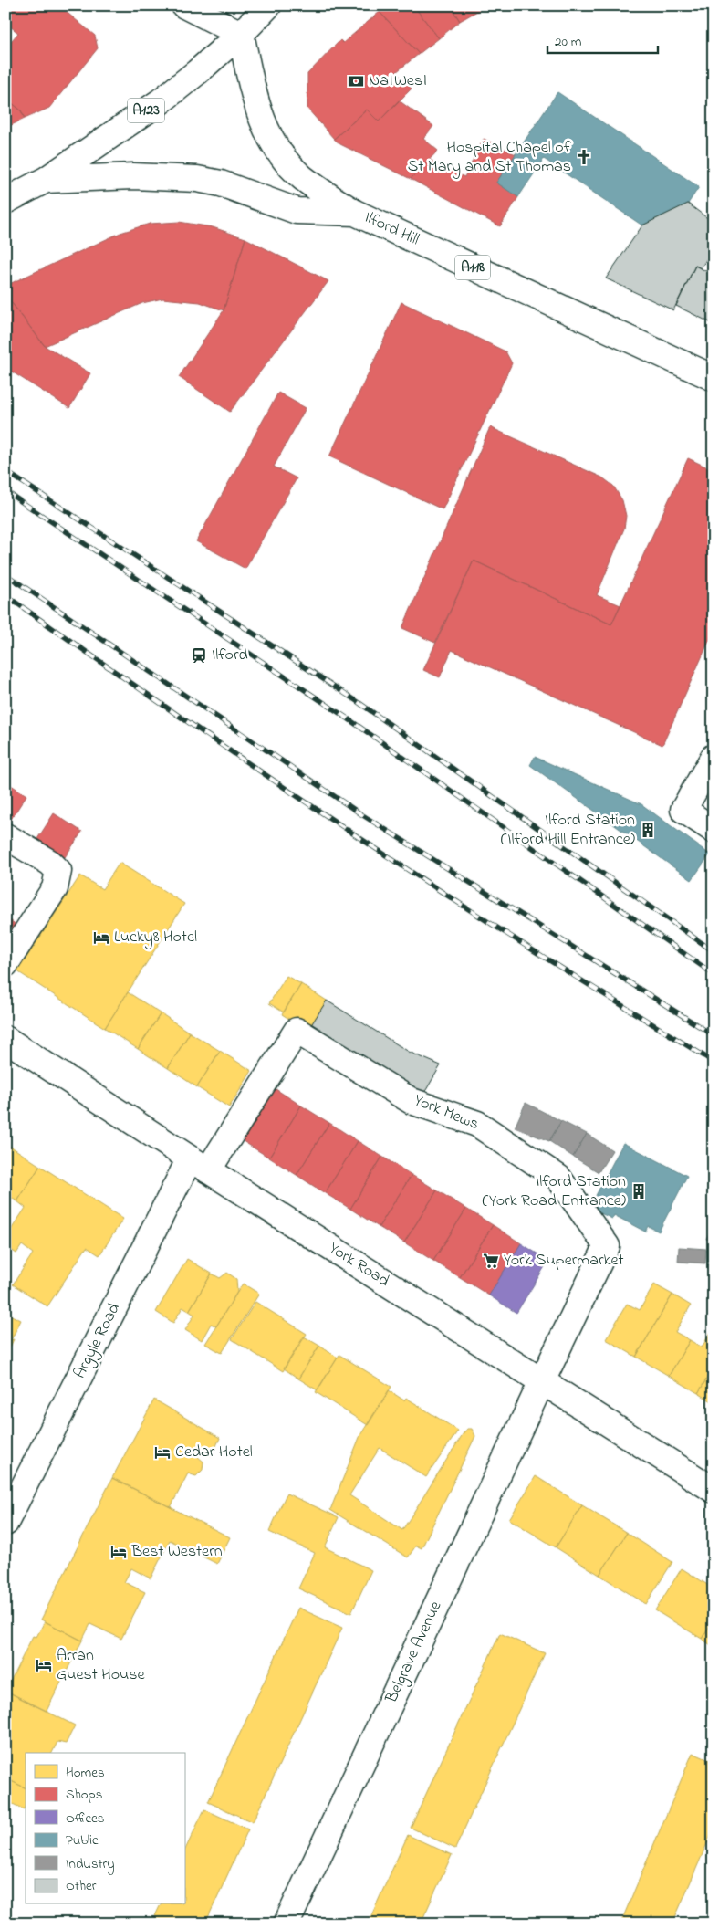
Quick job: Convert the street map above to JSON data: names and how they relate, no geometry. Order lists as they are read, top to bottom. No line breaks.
{"streets":{"street":["A123","Ilford Hill","A118","York Mews","York Road","Argyle Road","Belgrave Avenue"]},"crossings":[["A123","Ilford Hill"],["A123","A118"],["Ilford Hill","A118"],["York Mews","York Road"],["York Mews","Argyle Road"],["York Mews","Belgrave Avenue"],["York Road","Argyle Road"],["York Road","Belgrave Avenue"]],"places":{"bank":["NatWest"],"church":["Hospital Chapel of St Mary and St Thomas"],"station":["Ilford"],"building":["Ilford Station (Ilford Hill Entrance)","Ilford Station (York Road Entrance)"],"hotel":["Lucky8 Hotel","Cedar Hotel","Best Western","Arran Guest House"],"supermarket":["York Supermarket"]},"legend":["Homes","Shops","Offices","Public","Industry","Other"],"scale_bar":"20 m"}
